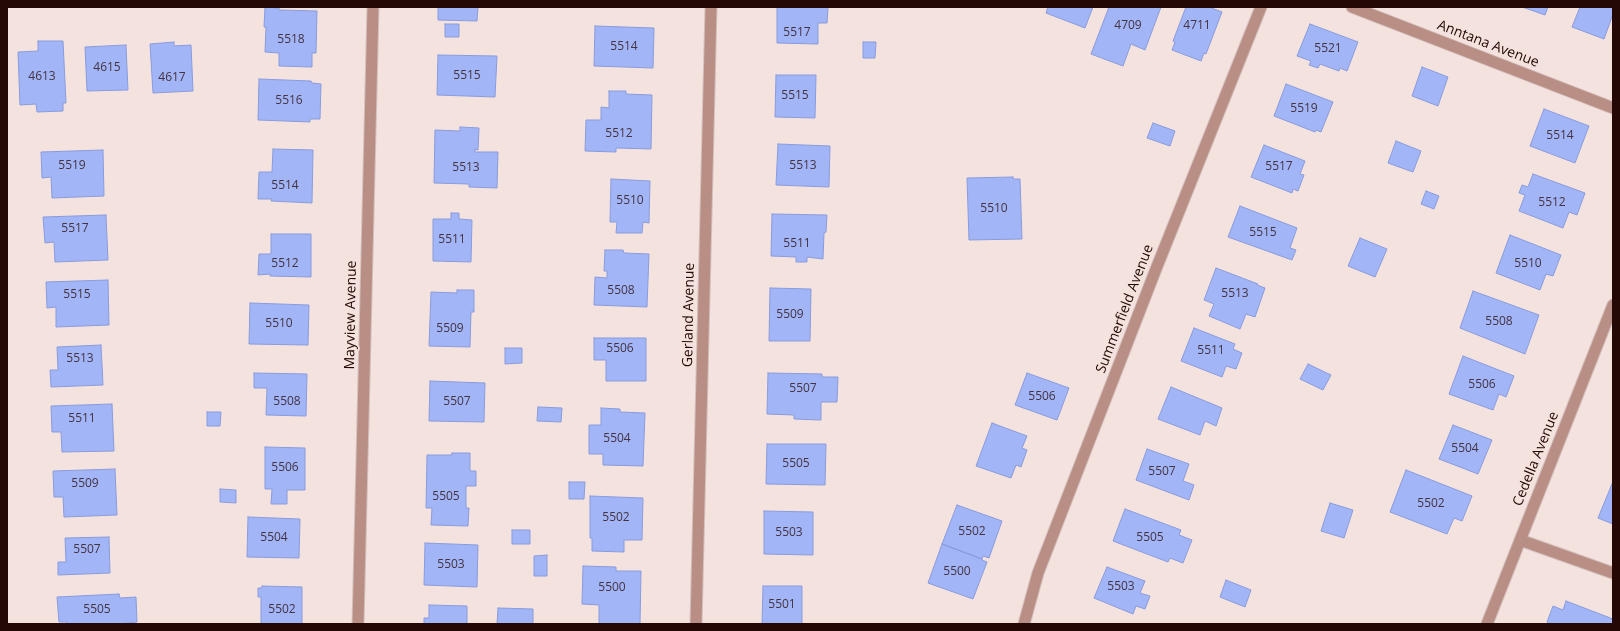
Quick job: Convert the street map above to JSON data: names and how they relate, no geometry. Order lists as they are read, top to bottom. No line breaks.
{"streets":{"street":["Anntana Avenue","Summerfield Avenue","Mayview Avenue","Gerland Avenue","Cedella Avenue"]},"house_numbers":["4709","4711","5517","5518","5514","5521","4615","5515","4613","4617","5515","5516","5519","5512","5514","5519","5513","5517","5513","5514","5510","5512","5510","5517","5515","5511","5511","5512","5510","5508","5513","5515","5509","5508","5510","5509","5506","5511","5513","5506","5507","5506","5508","5507","5511","5504","5504","5505","5506","5507","5509","5505","5502","5502","5502","5503","5504","5505","5507","5503","5500","5503","5500","5501","5505","5502"]}
